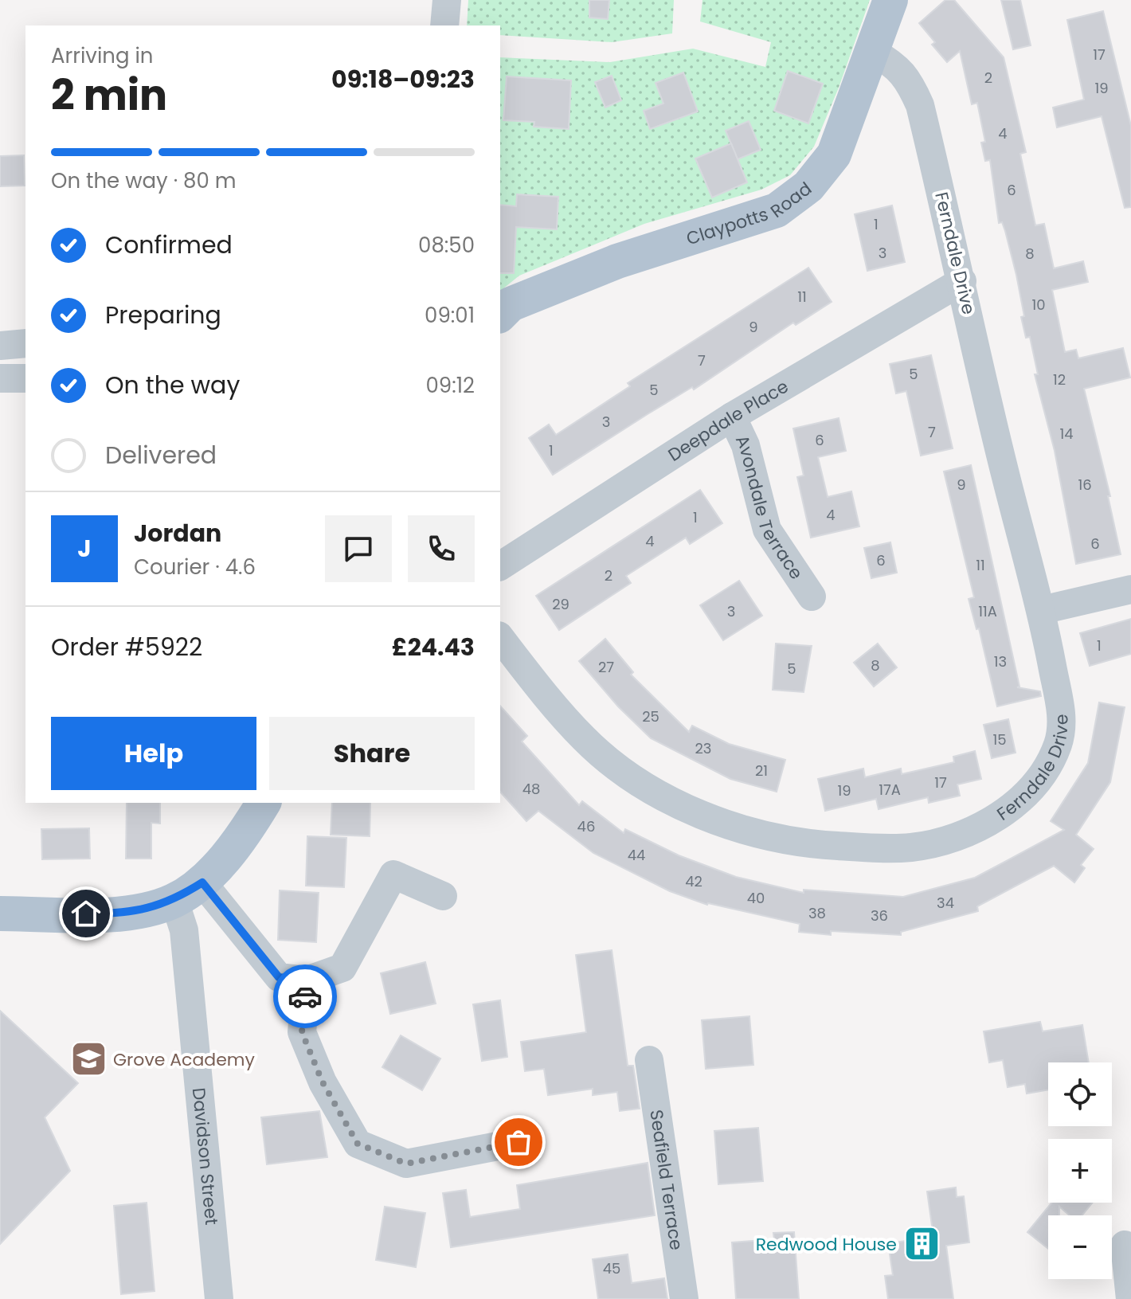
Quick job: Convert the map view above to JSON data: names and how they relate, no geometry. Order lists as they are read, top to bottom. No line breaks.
{"streets":{"main road":["Claypotts Road"],"street":["Ferndale Drive","Deepdale Place","Avondale Terrace","Davidson Street","Seafield Terrace"]},"crossings":[["Claypotts Road","Ferndale Drive"],["Ferndale Drive","Deepdale Place"],["Deepdale Place","Avondale Terrace"]],"places":{"school or university":["Grove Academy"],"building":["Redwood House"]},"house_numbers":["17","2","19","4","6","1","3","8","11","10","9","7","5","12","5","3","7","14","6","1","9","16","4","1","4","6","6","11","2","29","3","11A","1","13","8","27","5","25","15","23","21","17","48","17A","19","46","44","42","40","34","38","36","45"],"page":{"heading":["2 min","Arriving in","09:18–09:23"],"panel":["Jordan","Courier · 4.6","Order #5922","£24.43"],"bar":"On the way · 80 m","list":[["Confirmed","08:50"],["Preparing","09:01"],["On the way","09:12"],"Delivered"],"round":"J","buttons":["Help","Share"],"map_buttons":["+","−"]}}
